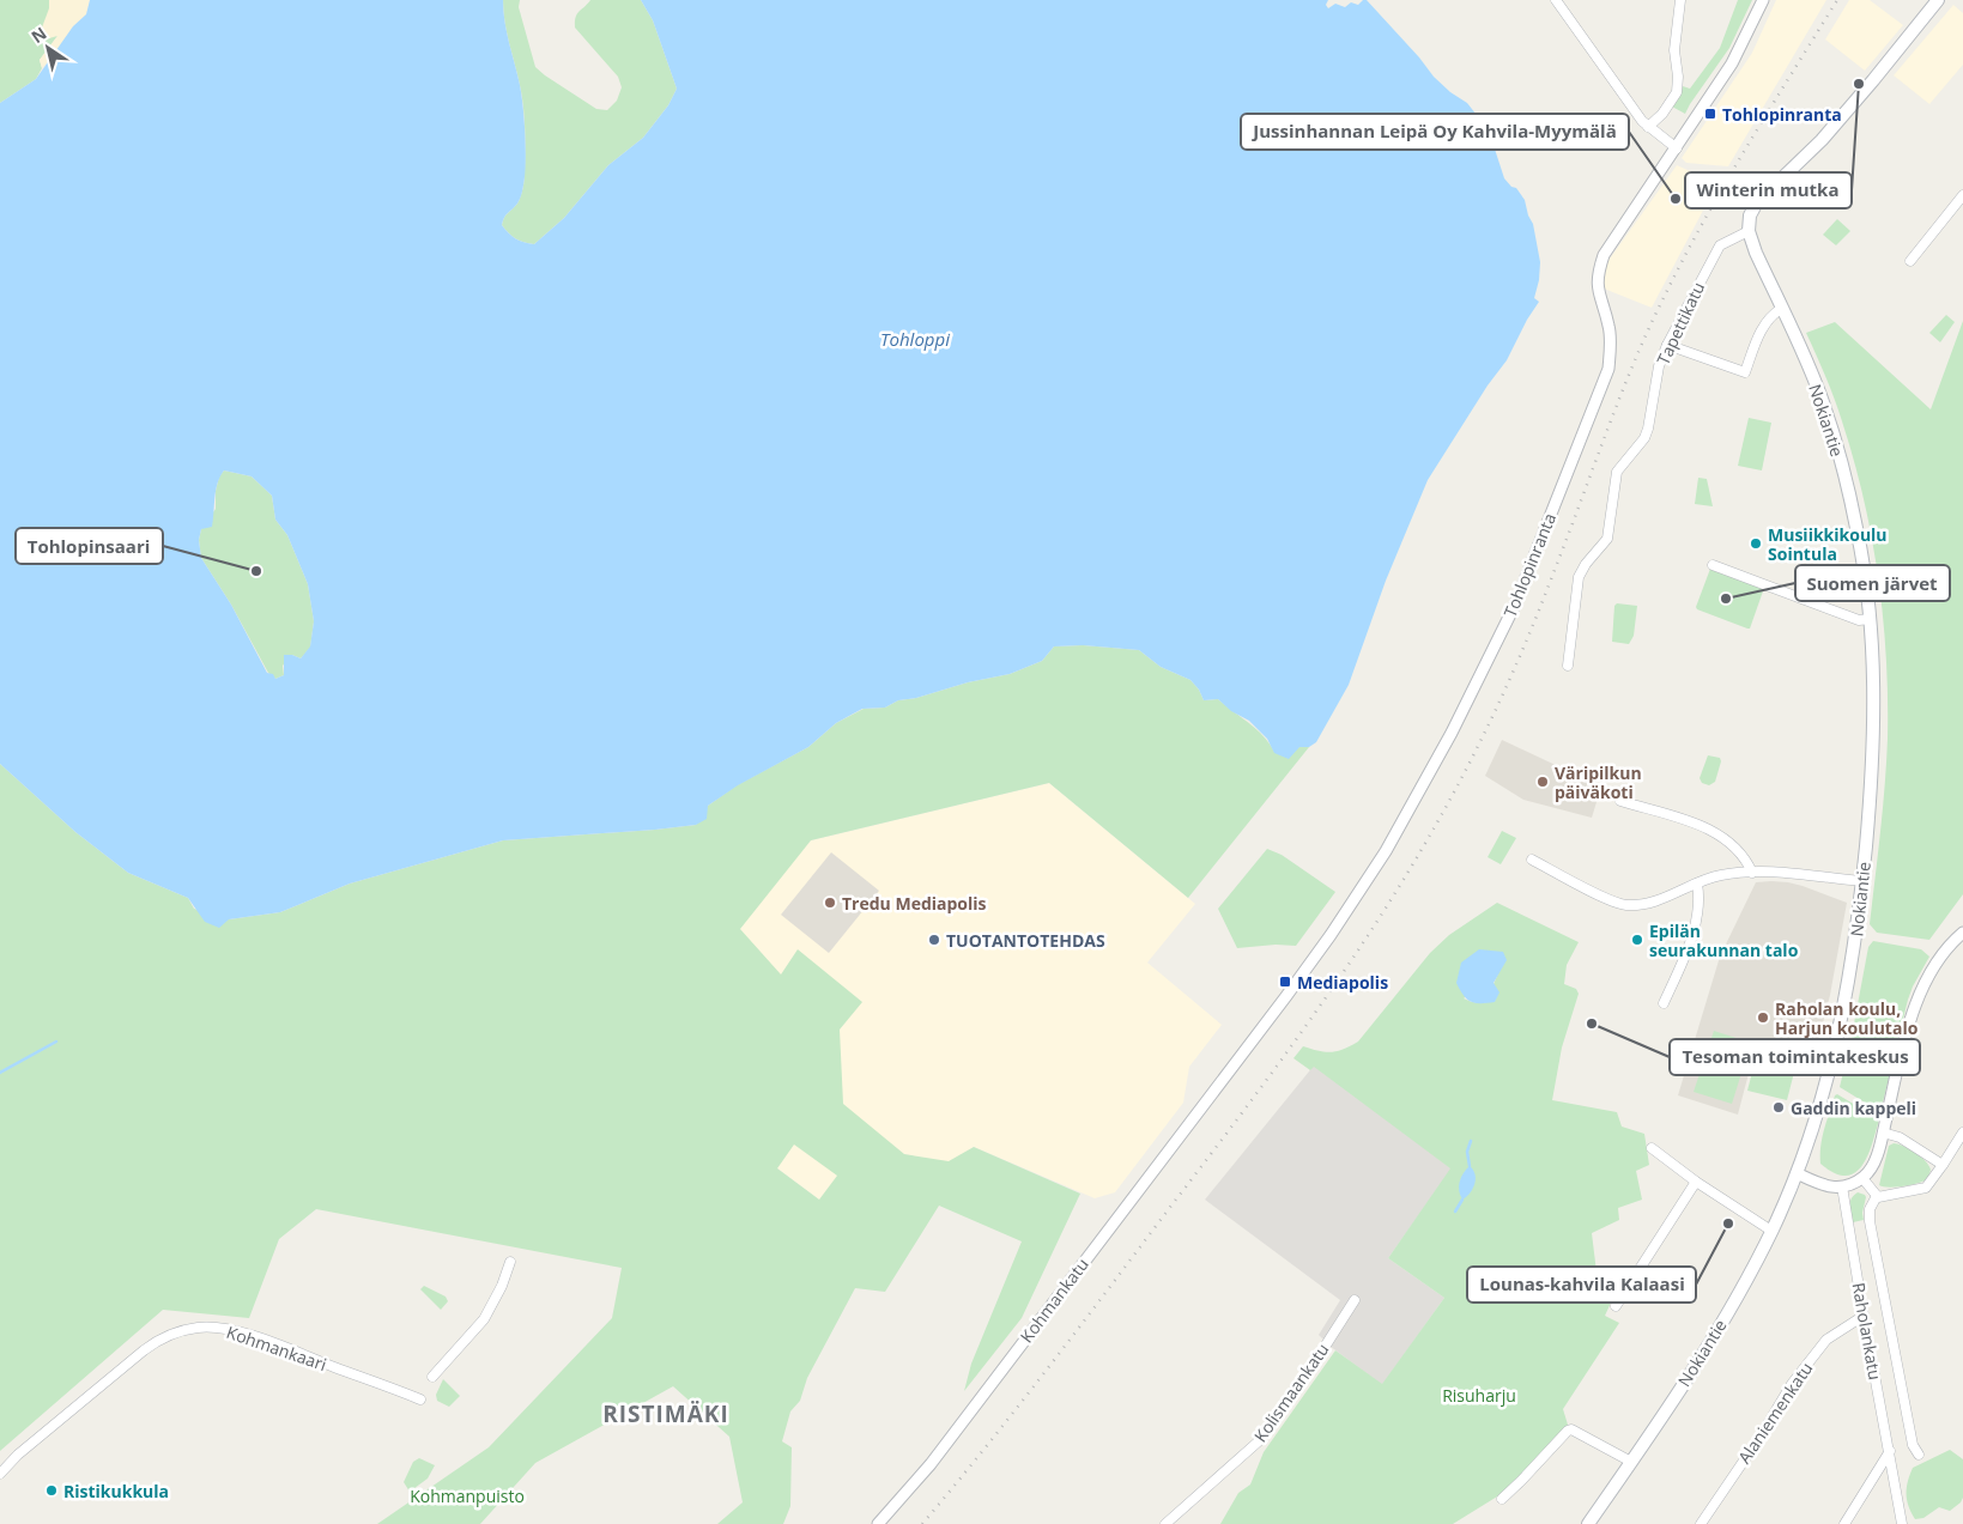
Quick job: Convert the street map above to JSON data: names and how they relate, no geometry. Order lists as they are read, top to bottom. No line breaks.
{"streets":{"main road":["Nokiantie"],"street":["Tapettikatu","Tohlopinranta","Kohmankatu","Raholankatu","Kohmankaari","Kolismaankatu","Alaniemenkatu"]},"crossings":[["Tapettikatu","Nokiantie"],["Tohlopinranta","Kohmankatu"],["Raholankatu","Alaniemenkatu"]],"districts":["RISTIMÄKI"],"water":["Tohloppi"],"parks":["Risuharju","Kohmanpuisto"],"places":{"other":["Winterin mutka","Jussinhannan Leipä Oy Kahvila-Myymälä","Musiikkikoulu Sointula","Tohlopinsaari","Suomen järvet","Väripilkun päiväkoti","Tredu Mediapolis","TUOTANTOTEHDAS","Epilän seurakunnan talo","Raholan koulu, Harjun koulutalo","Tesoman toimintakeskus","Gaddin kappeli","Lounas-kahvila Kalaasi","Ristikukkula"],"transit":["Tohlopinranta","Mediapolis"]},"north":"top left"}
